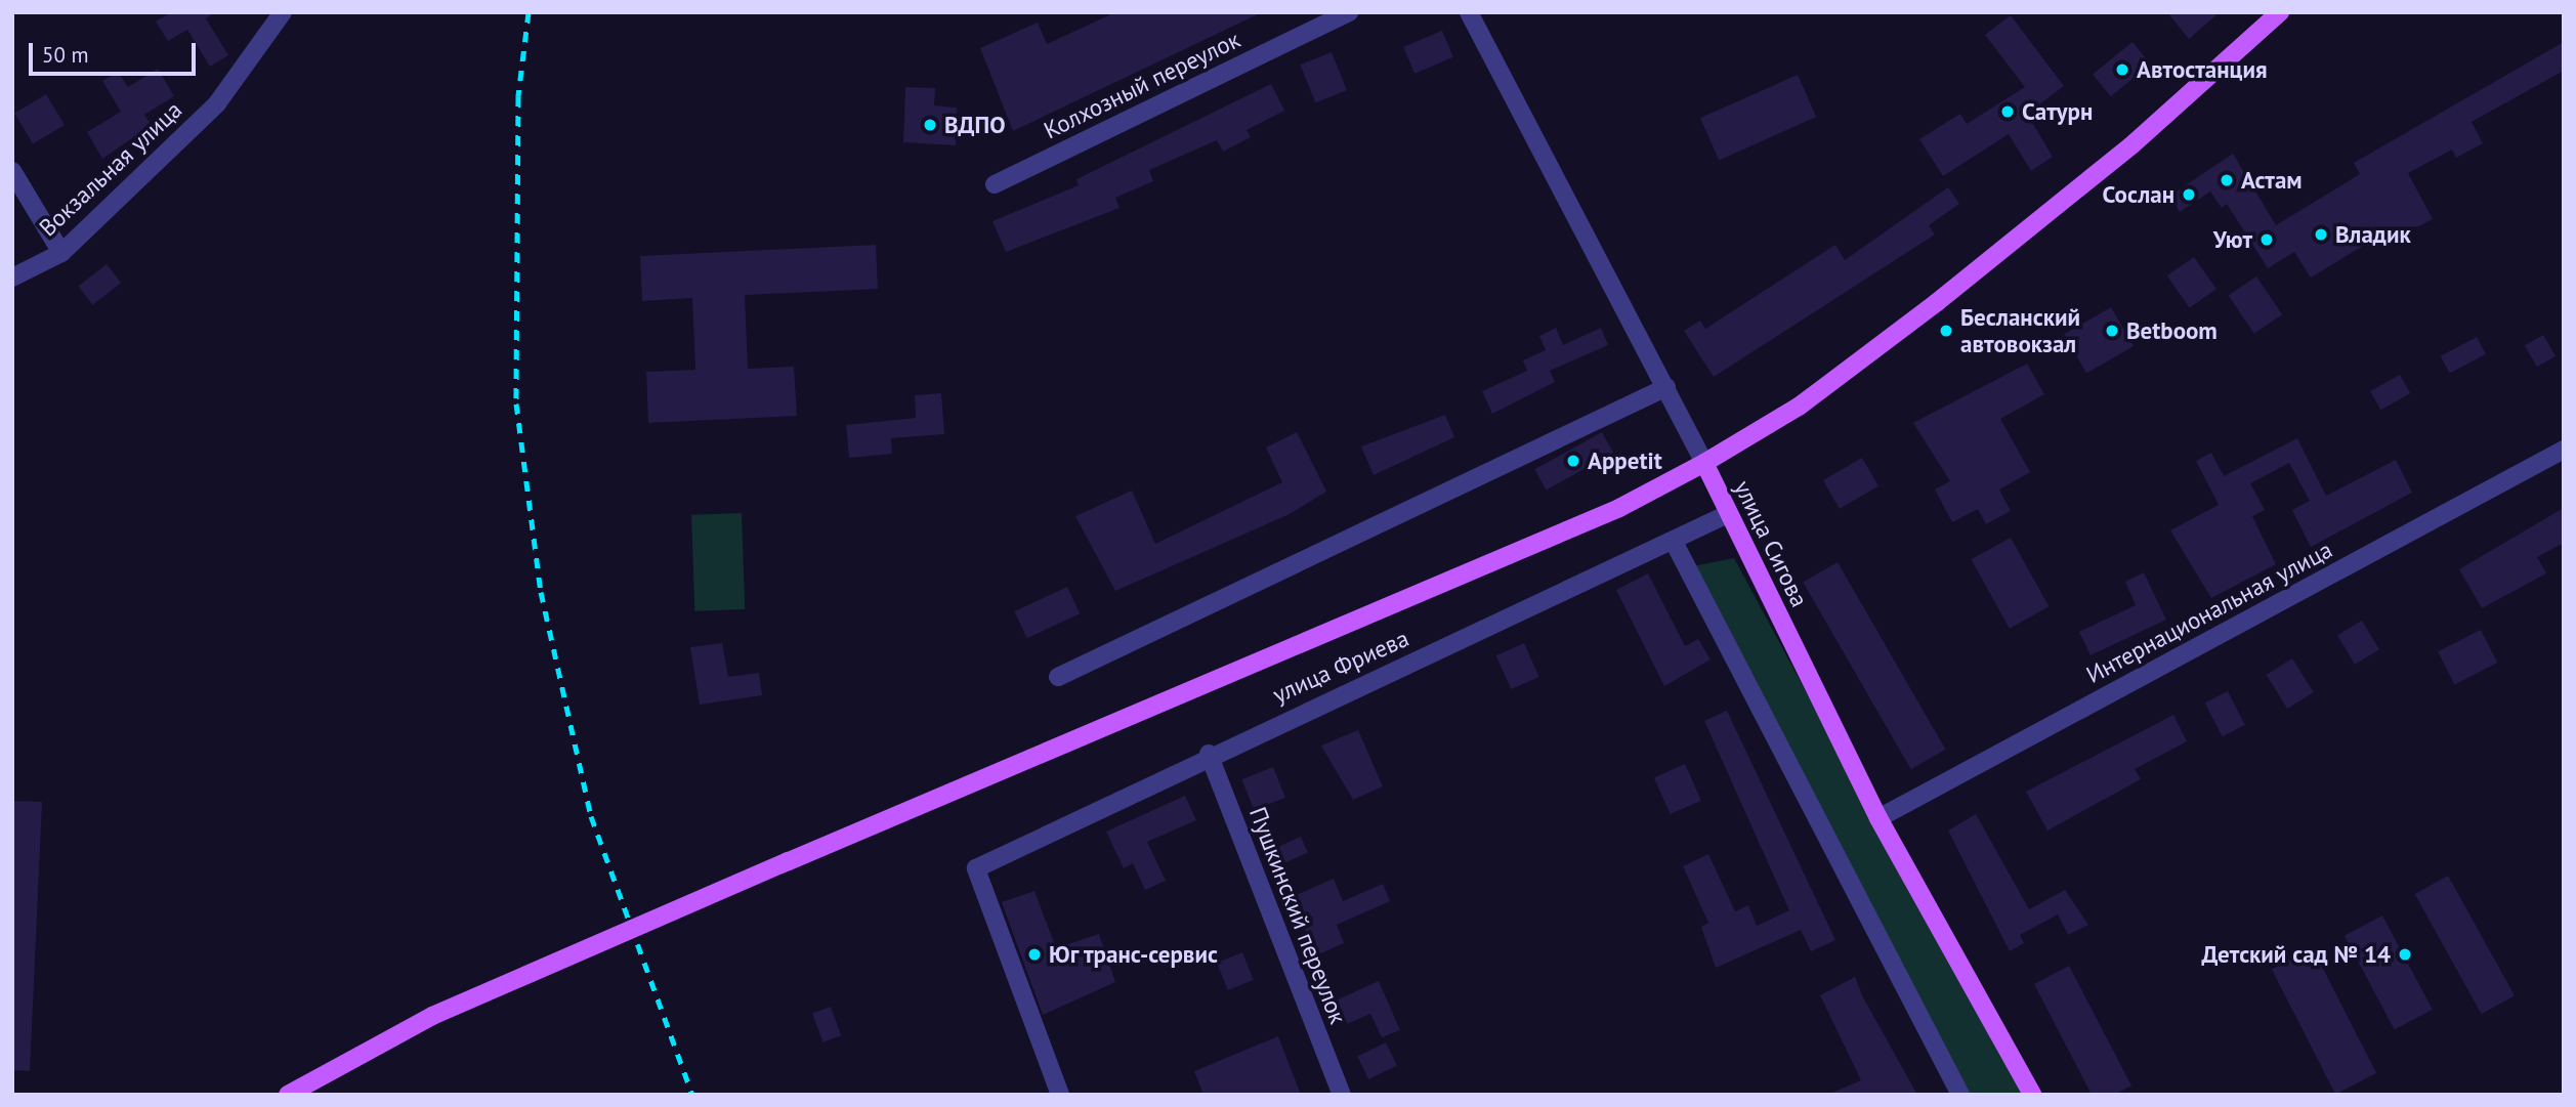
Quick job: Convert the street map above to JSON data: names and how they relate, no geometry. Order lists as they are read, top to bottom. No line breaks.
{"streets":{"main road":["улица Сигова"],"street":["Колхозный переулок","Вокзальная улица","Интернациональная улица","улица Фриева","Пушкинский переулок"]},"crossings":[["улица Сигова","Интернациональная улица"],["улица Сигова","улица Фриева"],["улица Фриева","Пушкинский переулок"]],"places":["Автостанция","Сатурн","ВДПО","Астам","Сослан","Владик","Уют","Бесланский автовокзал","Betboom","Appetit","Юг транс-сервис","Детский сад № 14"],"scale_bar":"50 m"}
